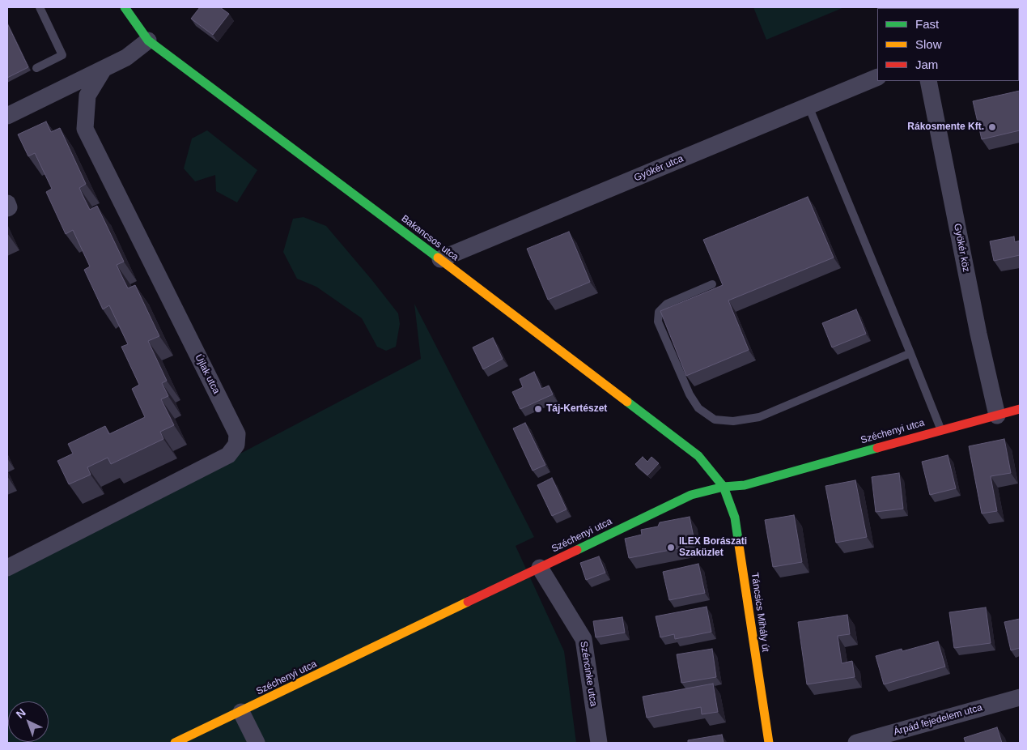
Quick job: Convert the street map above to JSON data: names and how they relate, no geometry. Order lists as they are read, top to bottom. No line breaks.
{"streets":{"street":["Gyökér utca","Bakancsos utca","Gyökér köz","Újlak utca","Széchenyi utca","Táncsics Mihály út","Széncinke utca","Árpád fejedelem utca"]},"crossings":[["Gyökér utca","Bakancsos utca"],["Bakancsos utca","Széchenyi utca"],["Bakancsos utca","Táncsics Mihály út"],["Gyökér köz","Széchenyi utca"],["Széchenyi utca","Táncsics Mihály út"],["Széchenyi utca","Széncinke utca"]],"places":["Rákosmente Kft.","Táj-Kertészet","ILEX Borászati Szaküzlet"],"legend":["Fast","Slow","Jam"],"north":"top left"}
